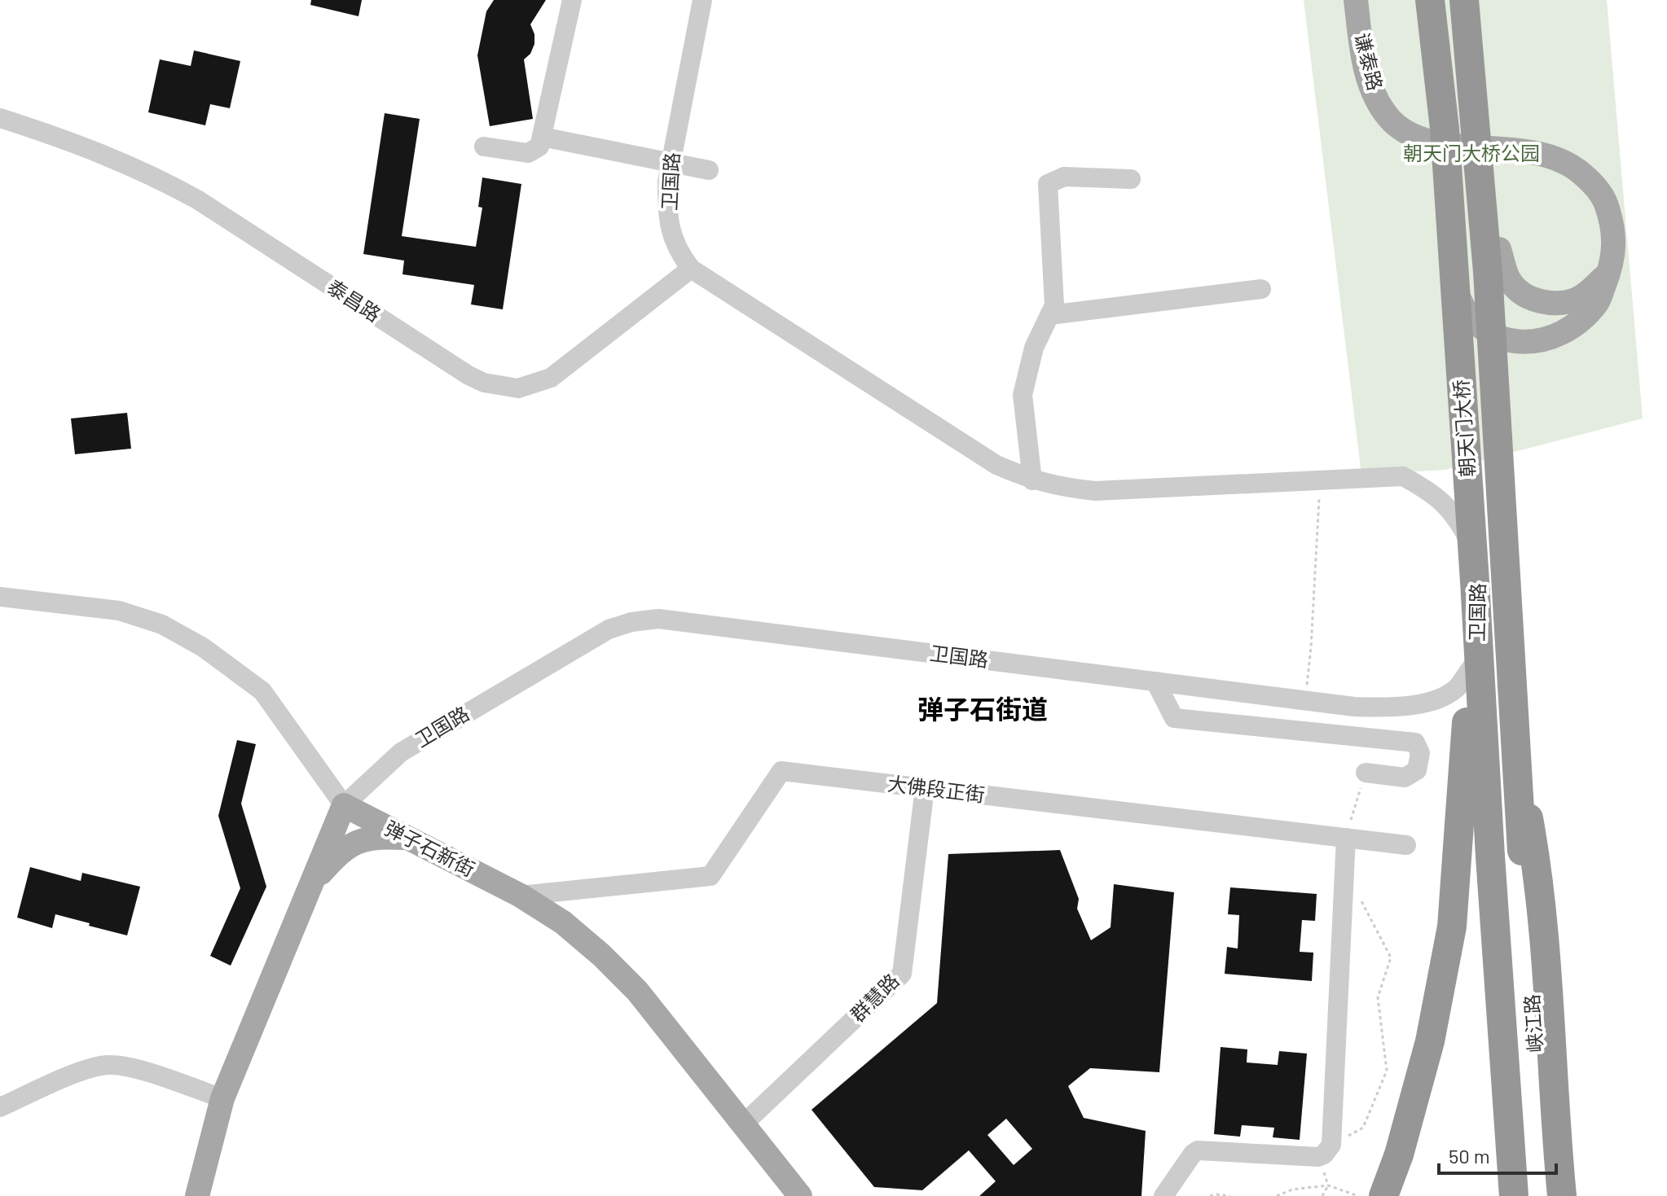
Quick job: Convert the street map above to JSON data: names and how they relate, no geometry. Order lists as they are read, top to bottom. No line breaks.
{"streets":{"highway":["朝天门大桥","峡江路"],"main road":["谦泰路","弹子石新街"],"street":["卫国路","泰昌路","大佛段正街","群慧路"]},"crossings":[["卫国路","泰昌路"],["卫国路","弹子石新街"],["朝天门大桥","峡江路"],["大佛段正街","弹子石新街"],["大佛段正街","群慧路"],["弹子石新街","群慧路"]],"districts":["弹子石街道"],"parks":["朝天门大桥公园"],"scale_bar":"50 m"}
